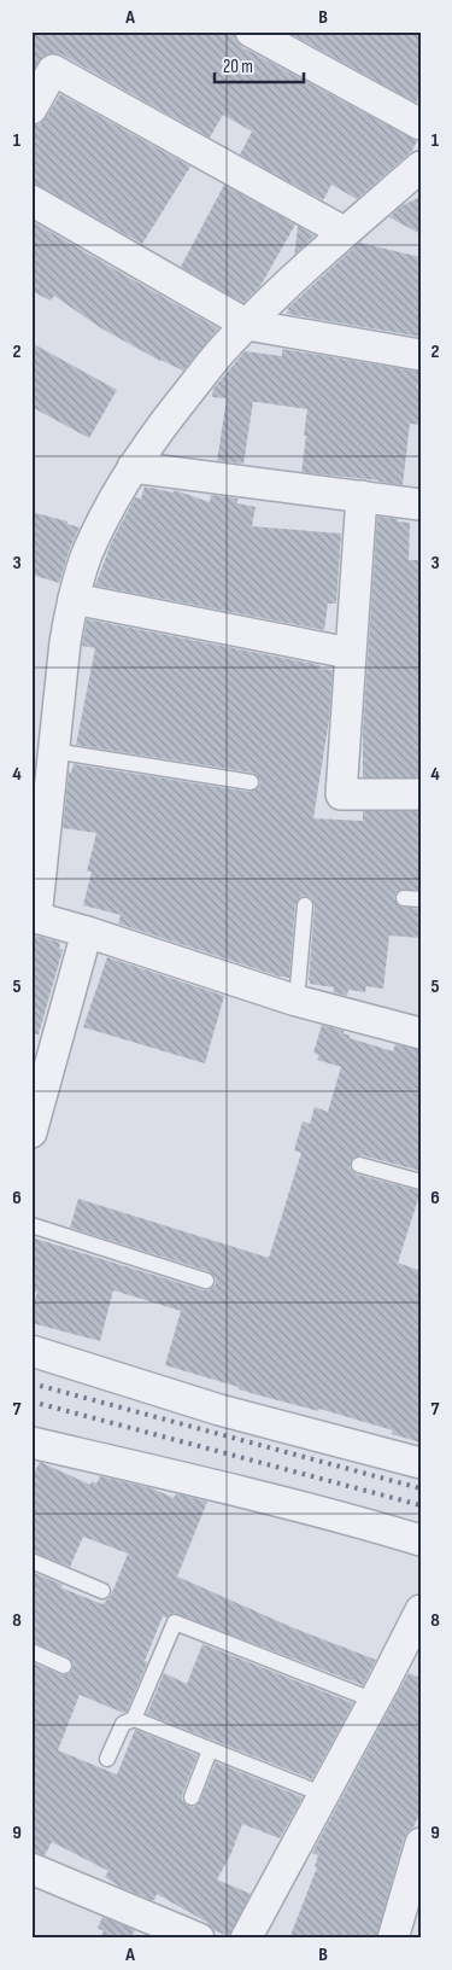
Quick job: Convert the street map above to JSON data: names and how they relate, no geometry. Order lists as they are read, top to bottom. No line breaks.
{"scale_bar":"20 m","grid":{"columns":["A","B"],"rows":["1","2","3","4","5","6","7","8","9"]}}
